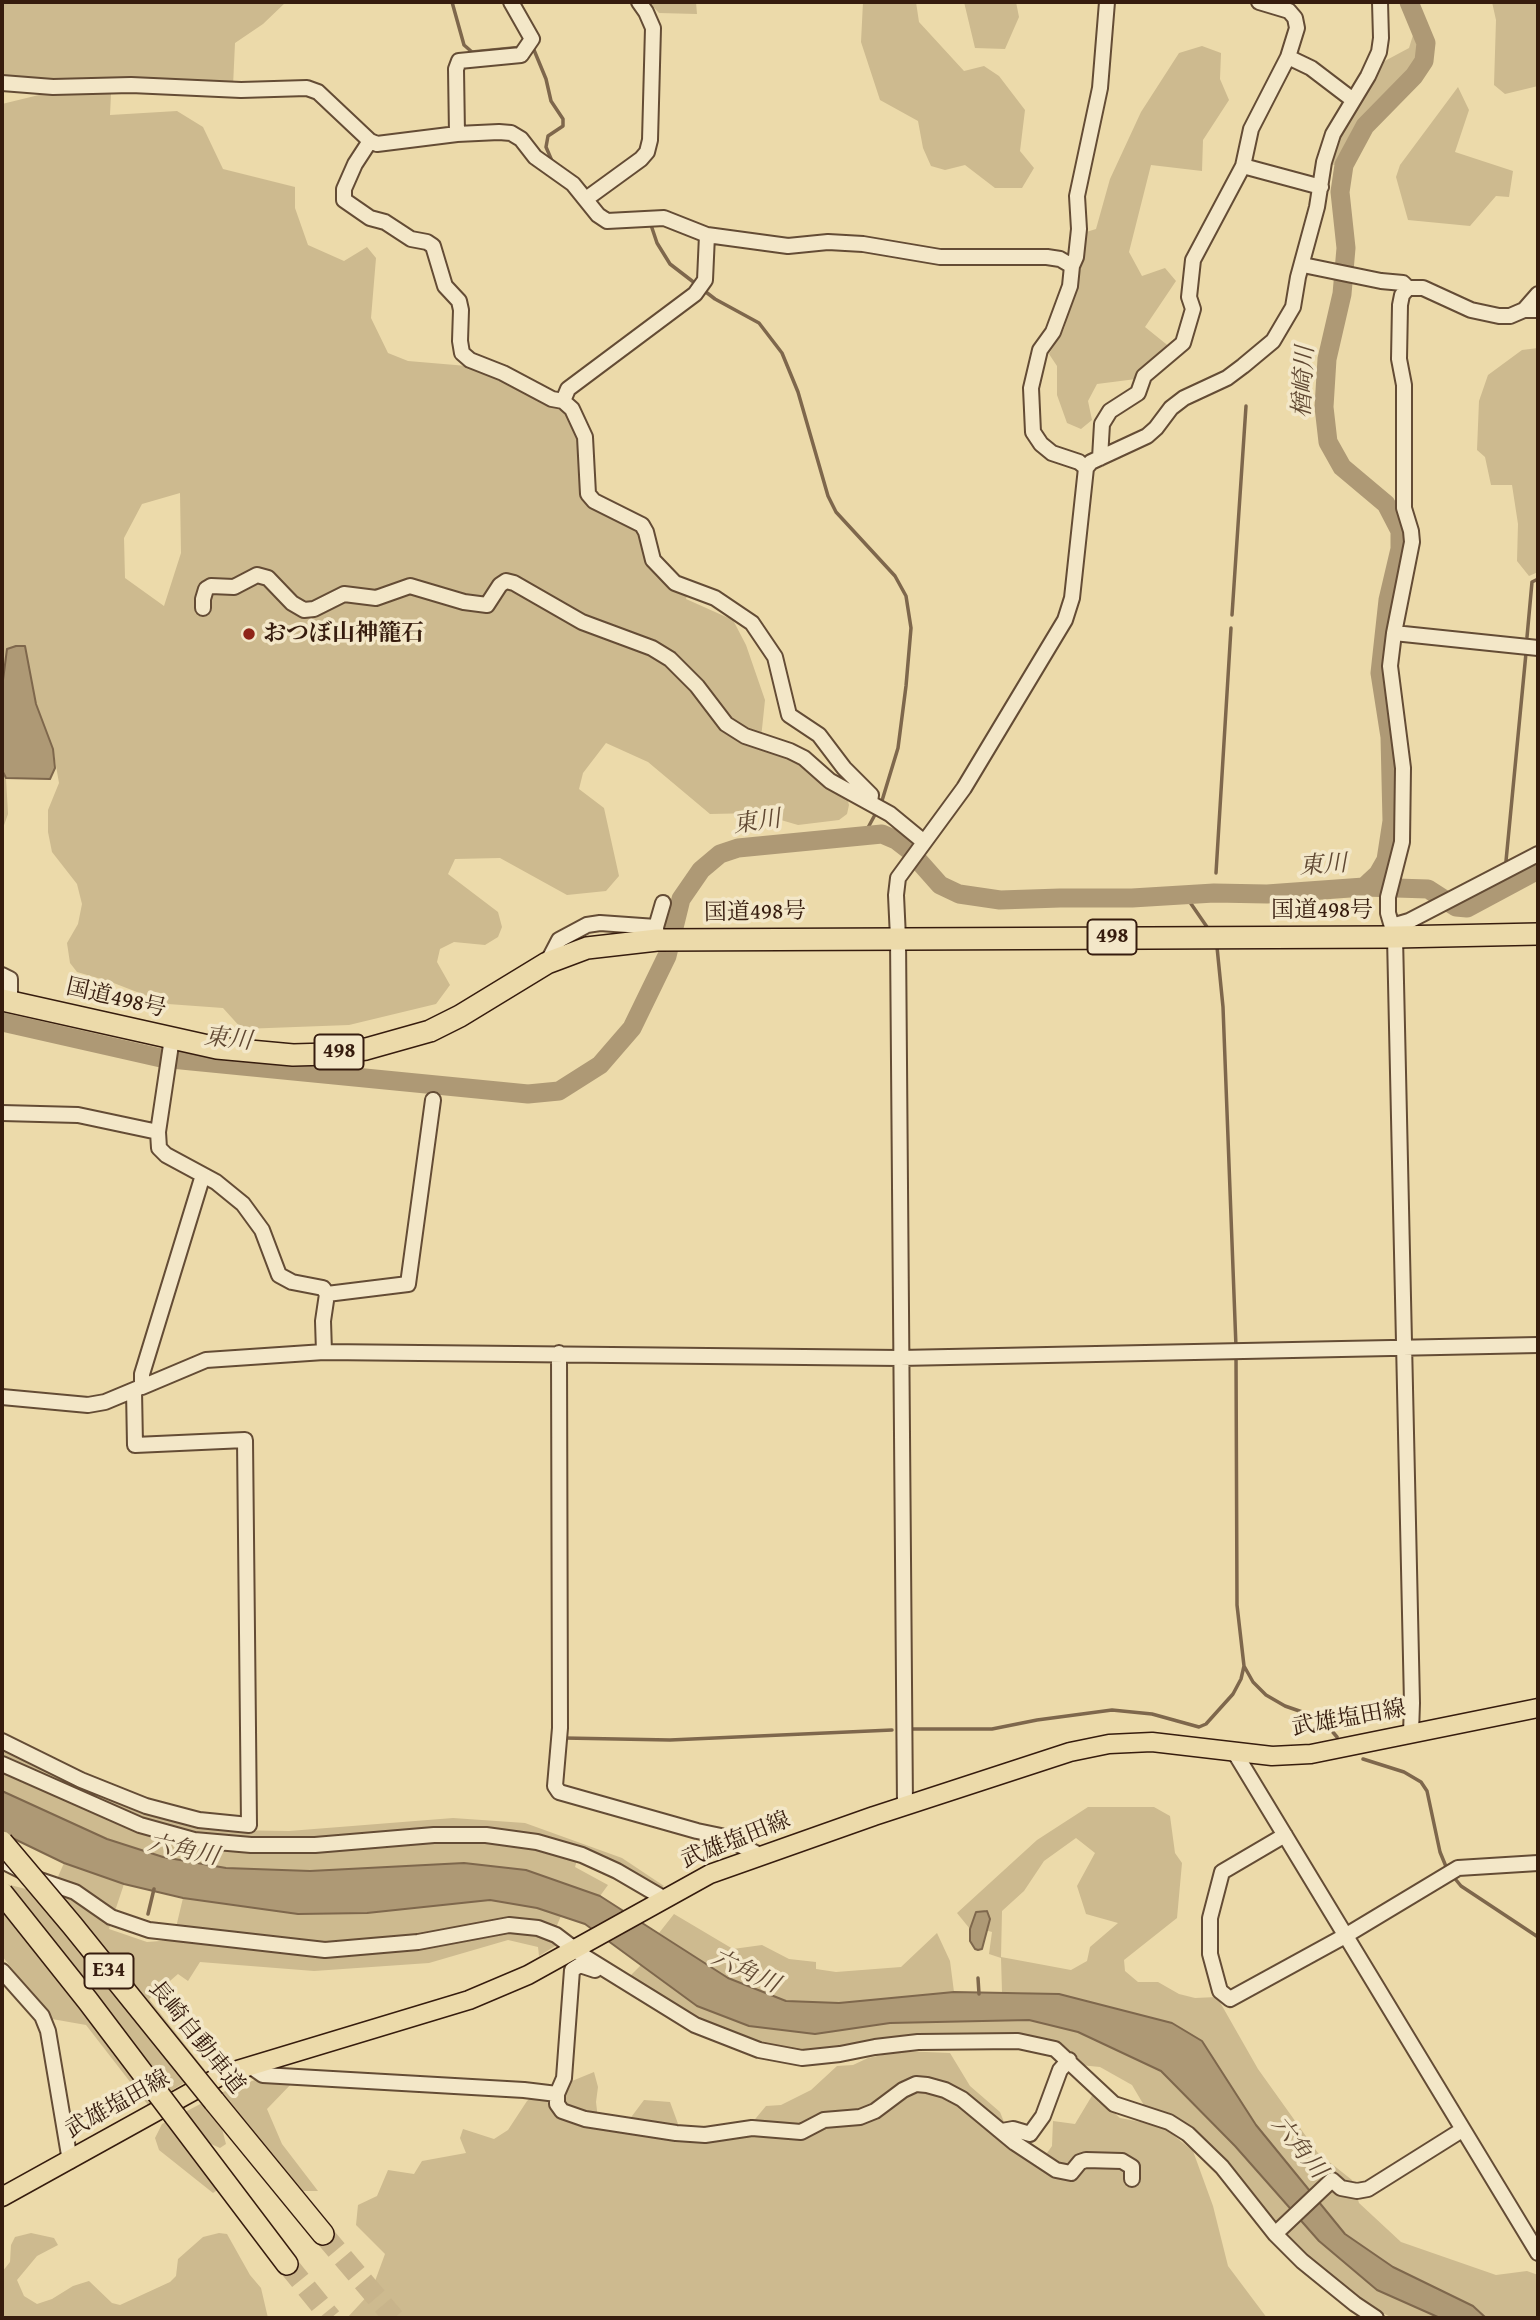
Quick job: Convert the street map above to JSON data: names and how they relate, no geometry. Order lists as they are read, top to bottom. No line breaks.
{"streets":{"highway":["国道498号","498","E34","長崎自動車道"],"main road":["武雄塩田線"]},"water":["楢崎川","東川","六角川"],"places":["おつぼ山神籠石"]}
